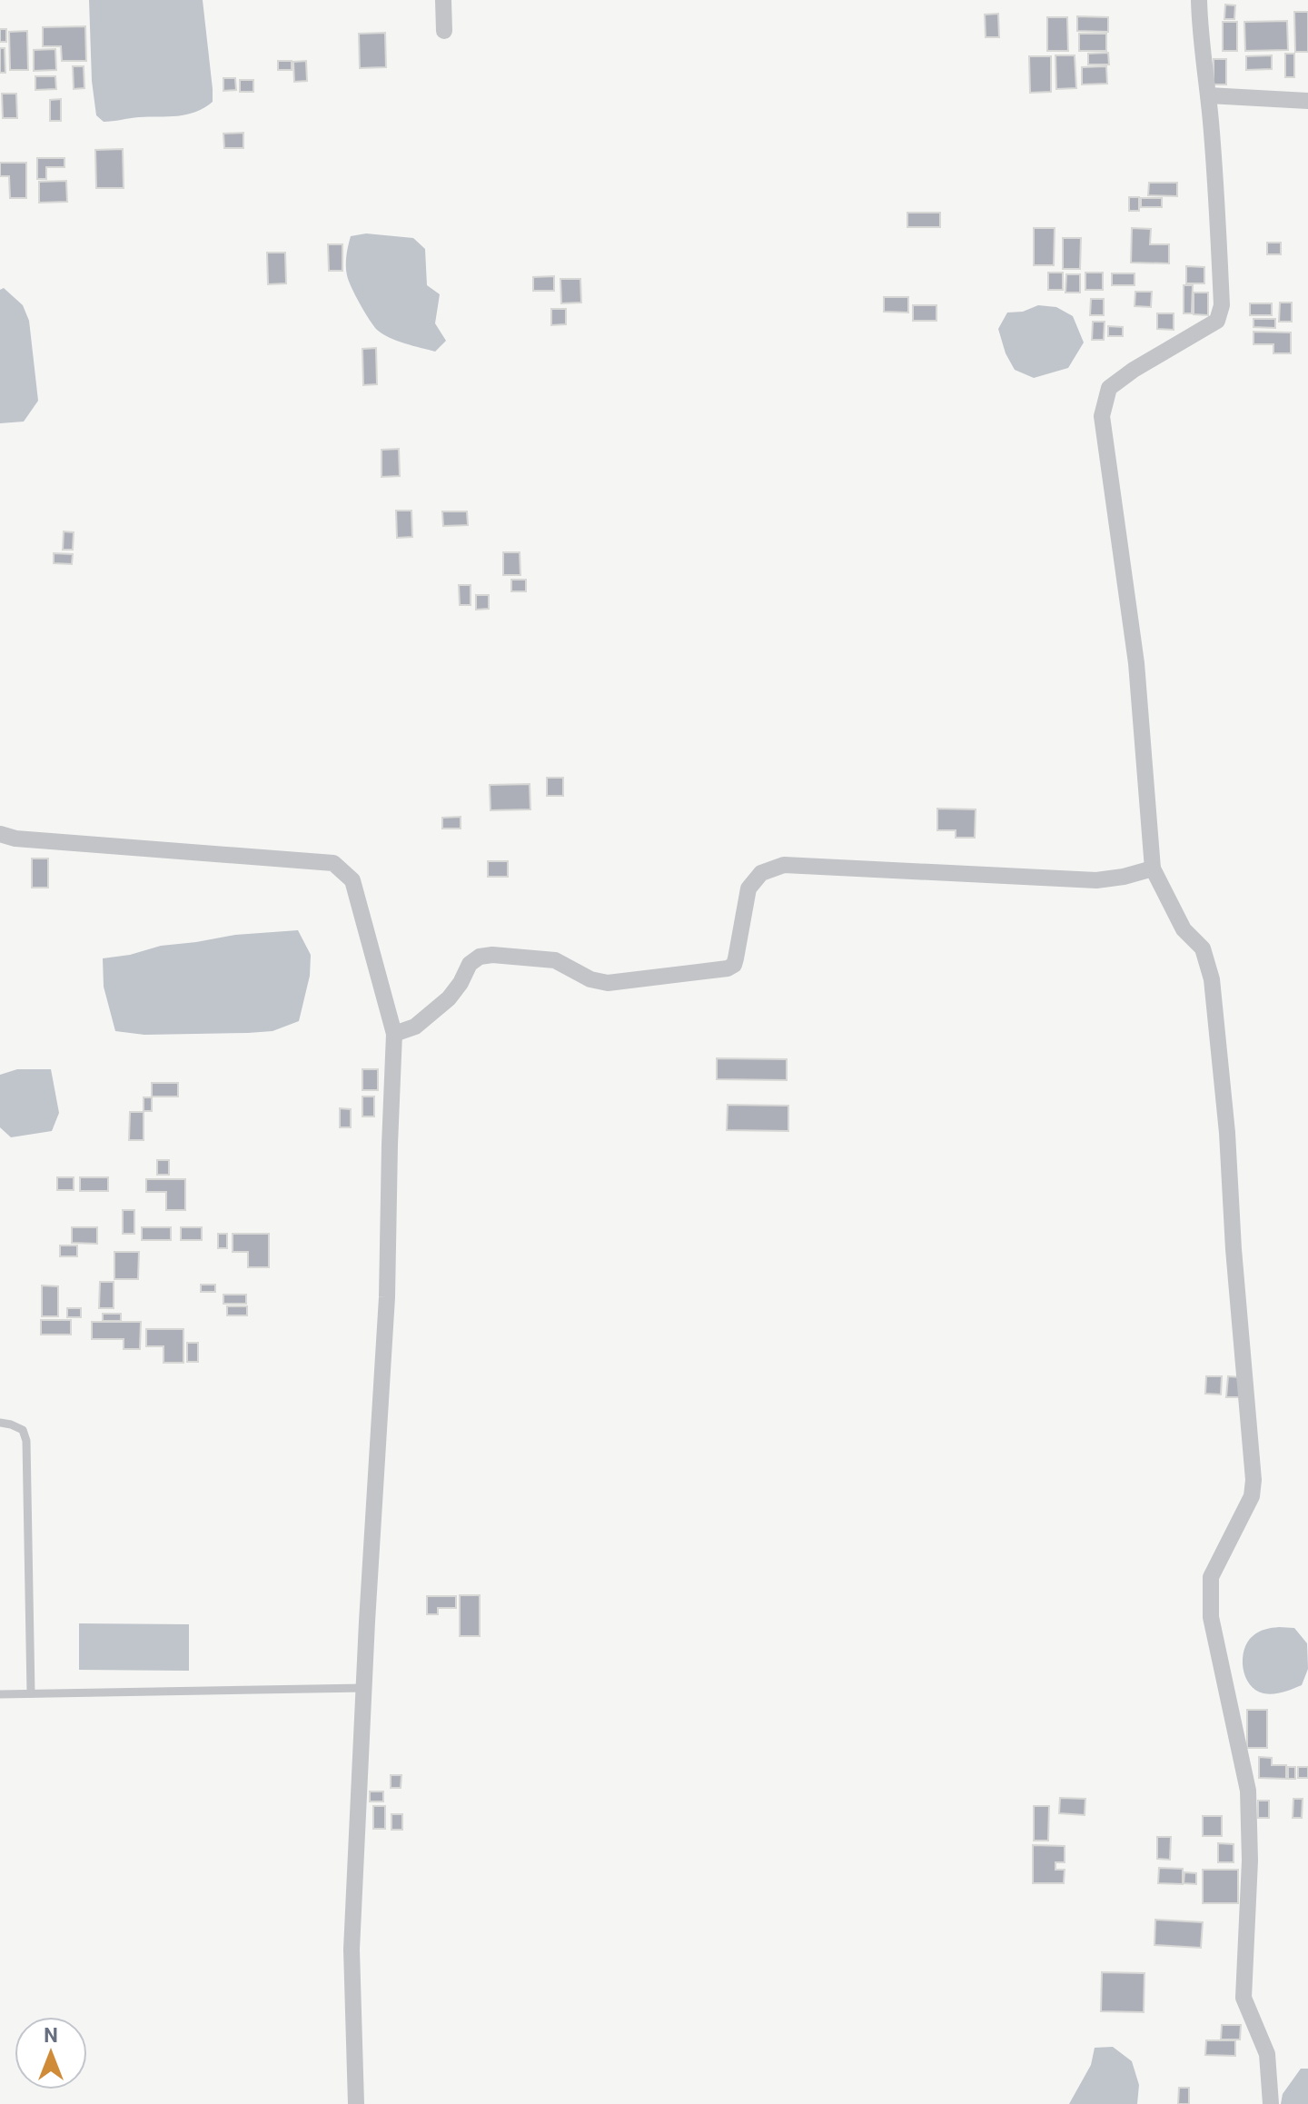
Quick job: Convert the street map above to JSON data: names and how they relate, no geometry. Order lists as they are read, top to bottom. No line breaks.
{"north":"top"}
